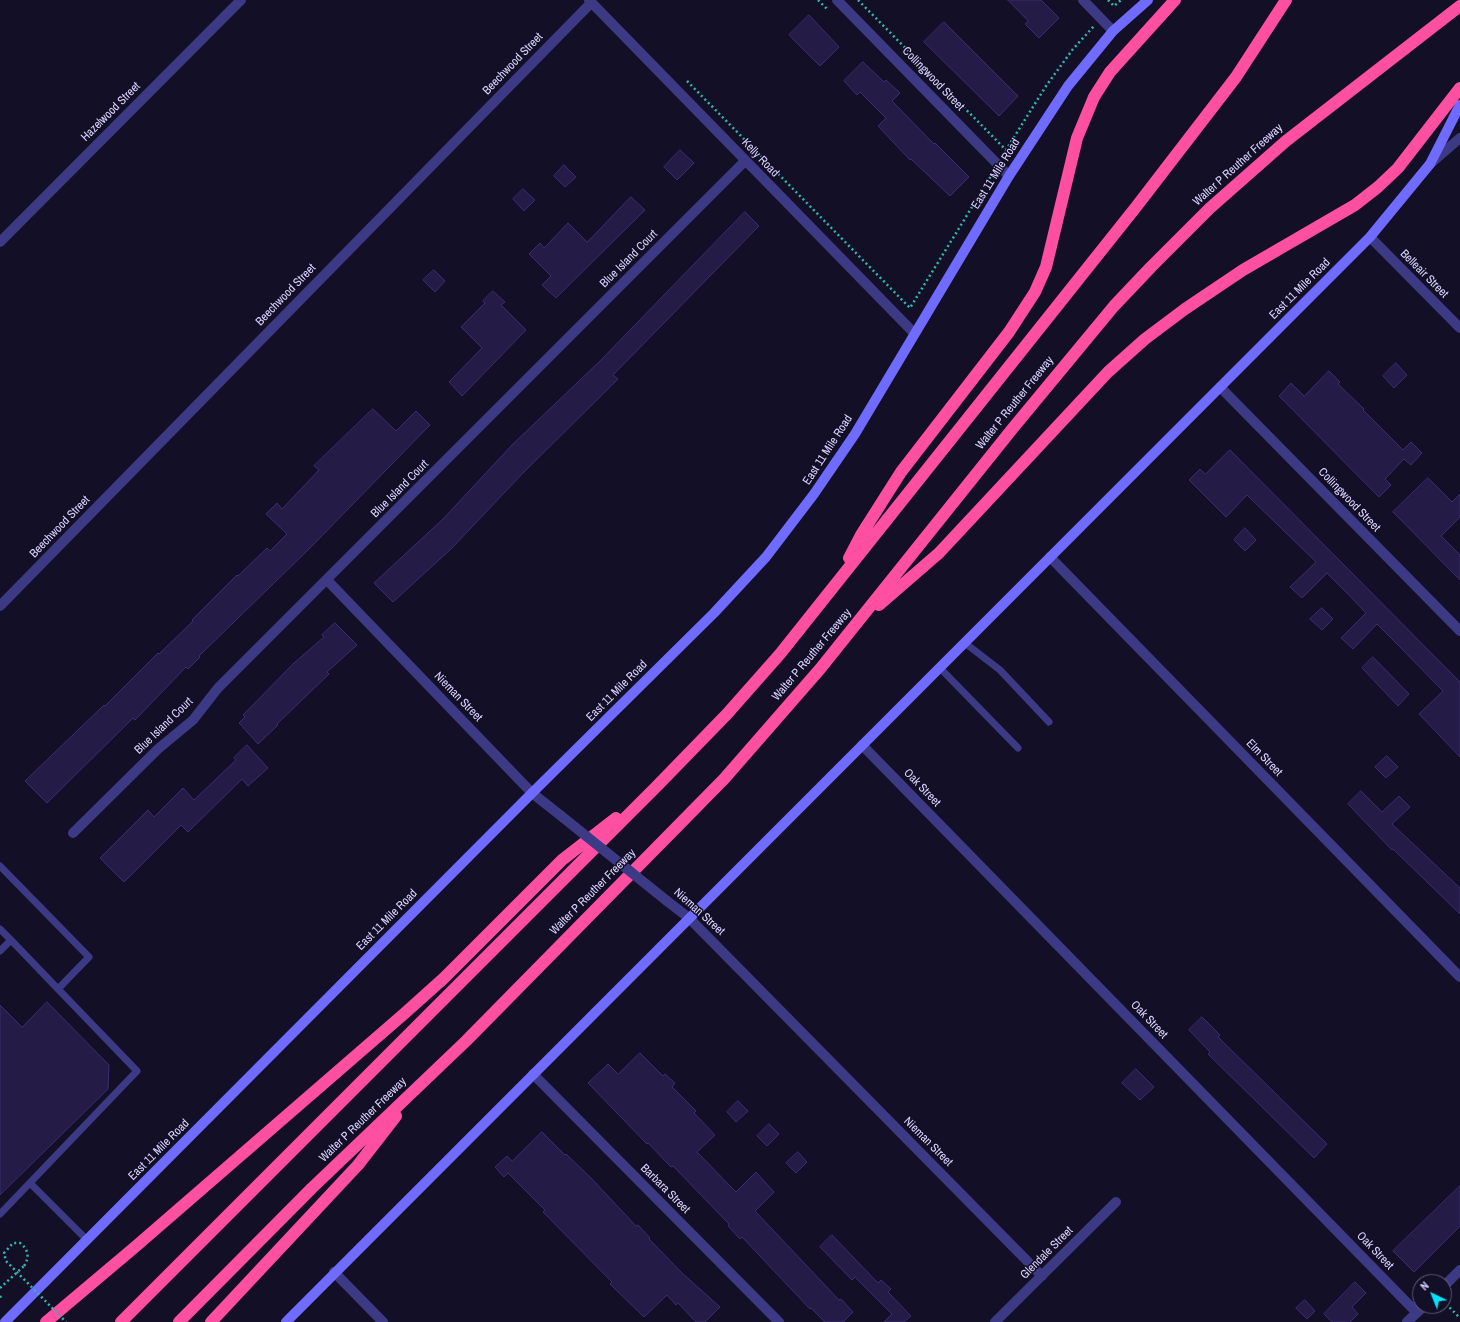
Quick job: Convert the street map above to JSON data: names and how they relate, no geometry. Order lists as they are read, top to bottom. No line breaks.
{"streets":{"highway":["Walter P Reuther Freeway"],"main road":["East 11 Mile Road"],"street":["Beechwood Street","Collingwood Street","Hazelwood Street","Kelly Road","Blue Island Court","Belleair Street","Nieman Street","Elm Street","Oak Street","Barbara Street","Glendale Street"]},"crossings":[["Beechwood Street","Kelly Road"],["Collingwood Street","East 11 Mile Road"],["Kelly Road","East 11 Mile Road"],["Kelly Road","Blue Island Court"],["East 11 Mile Road","Belleair Street"],["East 11 Mile Road","Nieman Street"],["East 11 Mile Road","Elm Street"],["East 11 Mile Road","Oak Street"],["East 11 Mile Road","Barbara Street"],["Blue Island Court","Nieman Street"],["Nieman Street","Glendale Street"]],"north":"top left"}
